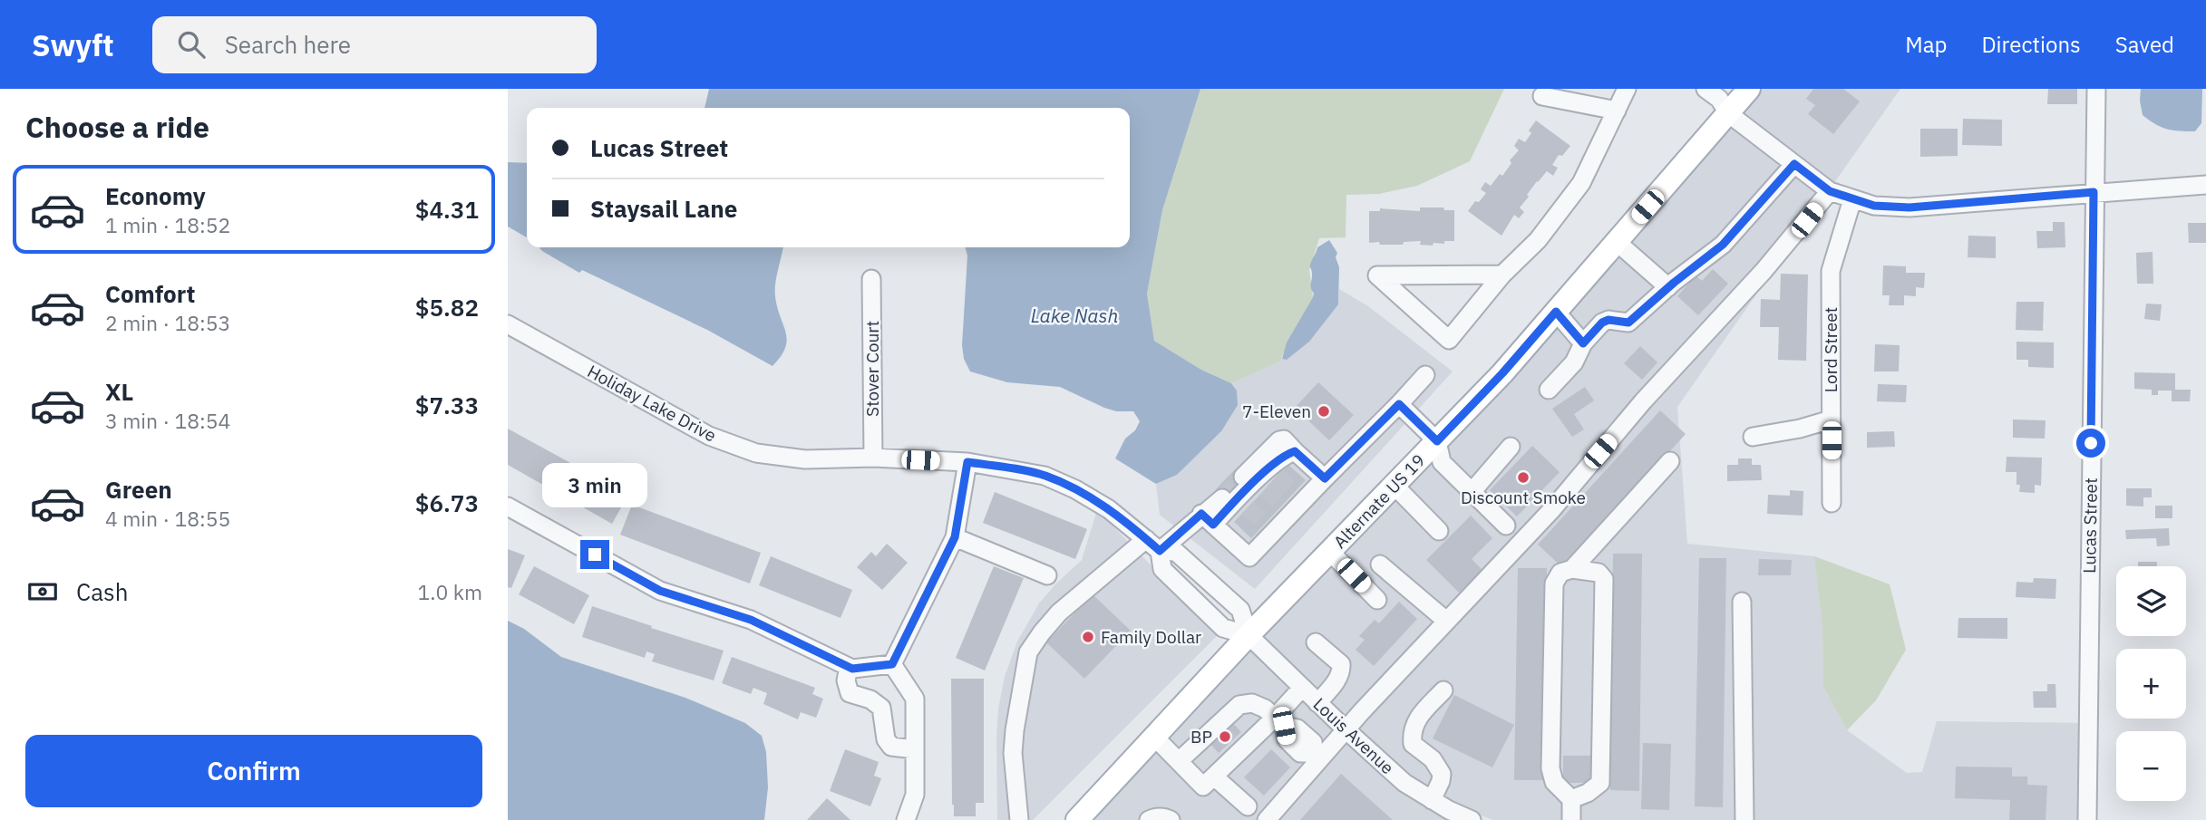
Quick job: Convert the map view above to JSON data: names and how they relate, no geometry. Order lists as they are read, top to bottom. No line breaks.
{"streets":{"main road":["Alternate US 19"],"street":["Lord Street","Stover Court","Holiday Lake Drive","Lucas Street","Louis Avenue"]},"crossings":[["Stover Court","Holiday Lake Drive"],["Holiday Lake Drive","Alternate US 19"],["Holiday Lake Drive","Louis Avenue"],["Alternate US 19","Louis Avenue"]],"water":["Lake Nash"],"places":["7-Eleven","Discount Smoke","Family Dollar","BP"],"page":{"header":"Swyft","search":"Search here","nav":["Map","Directions","Saved"],"heading":"Choose a ride","banner":["Lucas Street","Staysail Lane"],"list":[{"name":"Economy","note":"1 min · 18:52","value":"$4.31"},{"name":"Comfort","note":"2 min · 18:53","value":"$5.82"},{"name":"XL","note":"3 min · 18:54","value":"$7.33"},{"name":"Green","note":"4 min · 18:55","value":"$6.73"}],"bubble":"3 min","pay":["Cash","1.0 km"],"map_buttons":["+","−"],"buttons":"Confirm"}}
